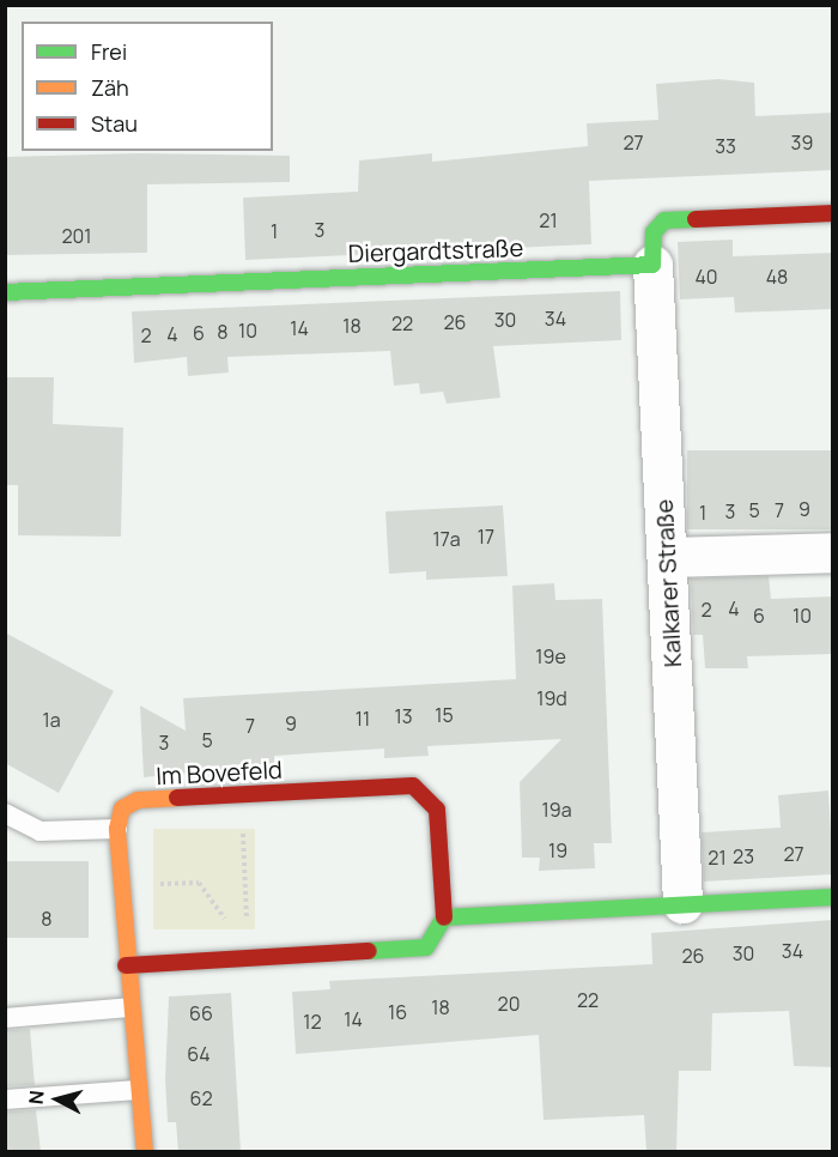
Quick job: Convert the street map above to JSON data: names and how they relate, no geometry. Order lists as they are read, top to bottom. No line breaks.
{"streets":{"street":["Diergardtstraße","Kalkarer Straße","Im Bovefeld"]},"crossings":[["Diergardtstraße","Kalkarer Straße"]],"house_numbers":["27","39","33","21","3","1","201","40","48","34","30","26","22","18","14","10","8","6","4","2","9","5","7","3","1","17","17a","4","2","6","10","19e","19d","15","13","11","1a","9","7","5","3","19a","19","27","23","21","8","34","30","26","22","20","18","16","66","14","12","64","62"],"legend":["Frei","Zäh","Stau"],"north":"left"}
